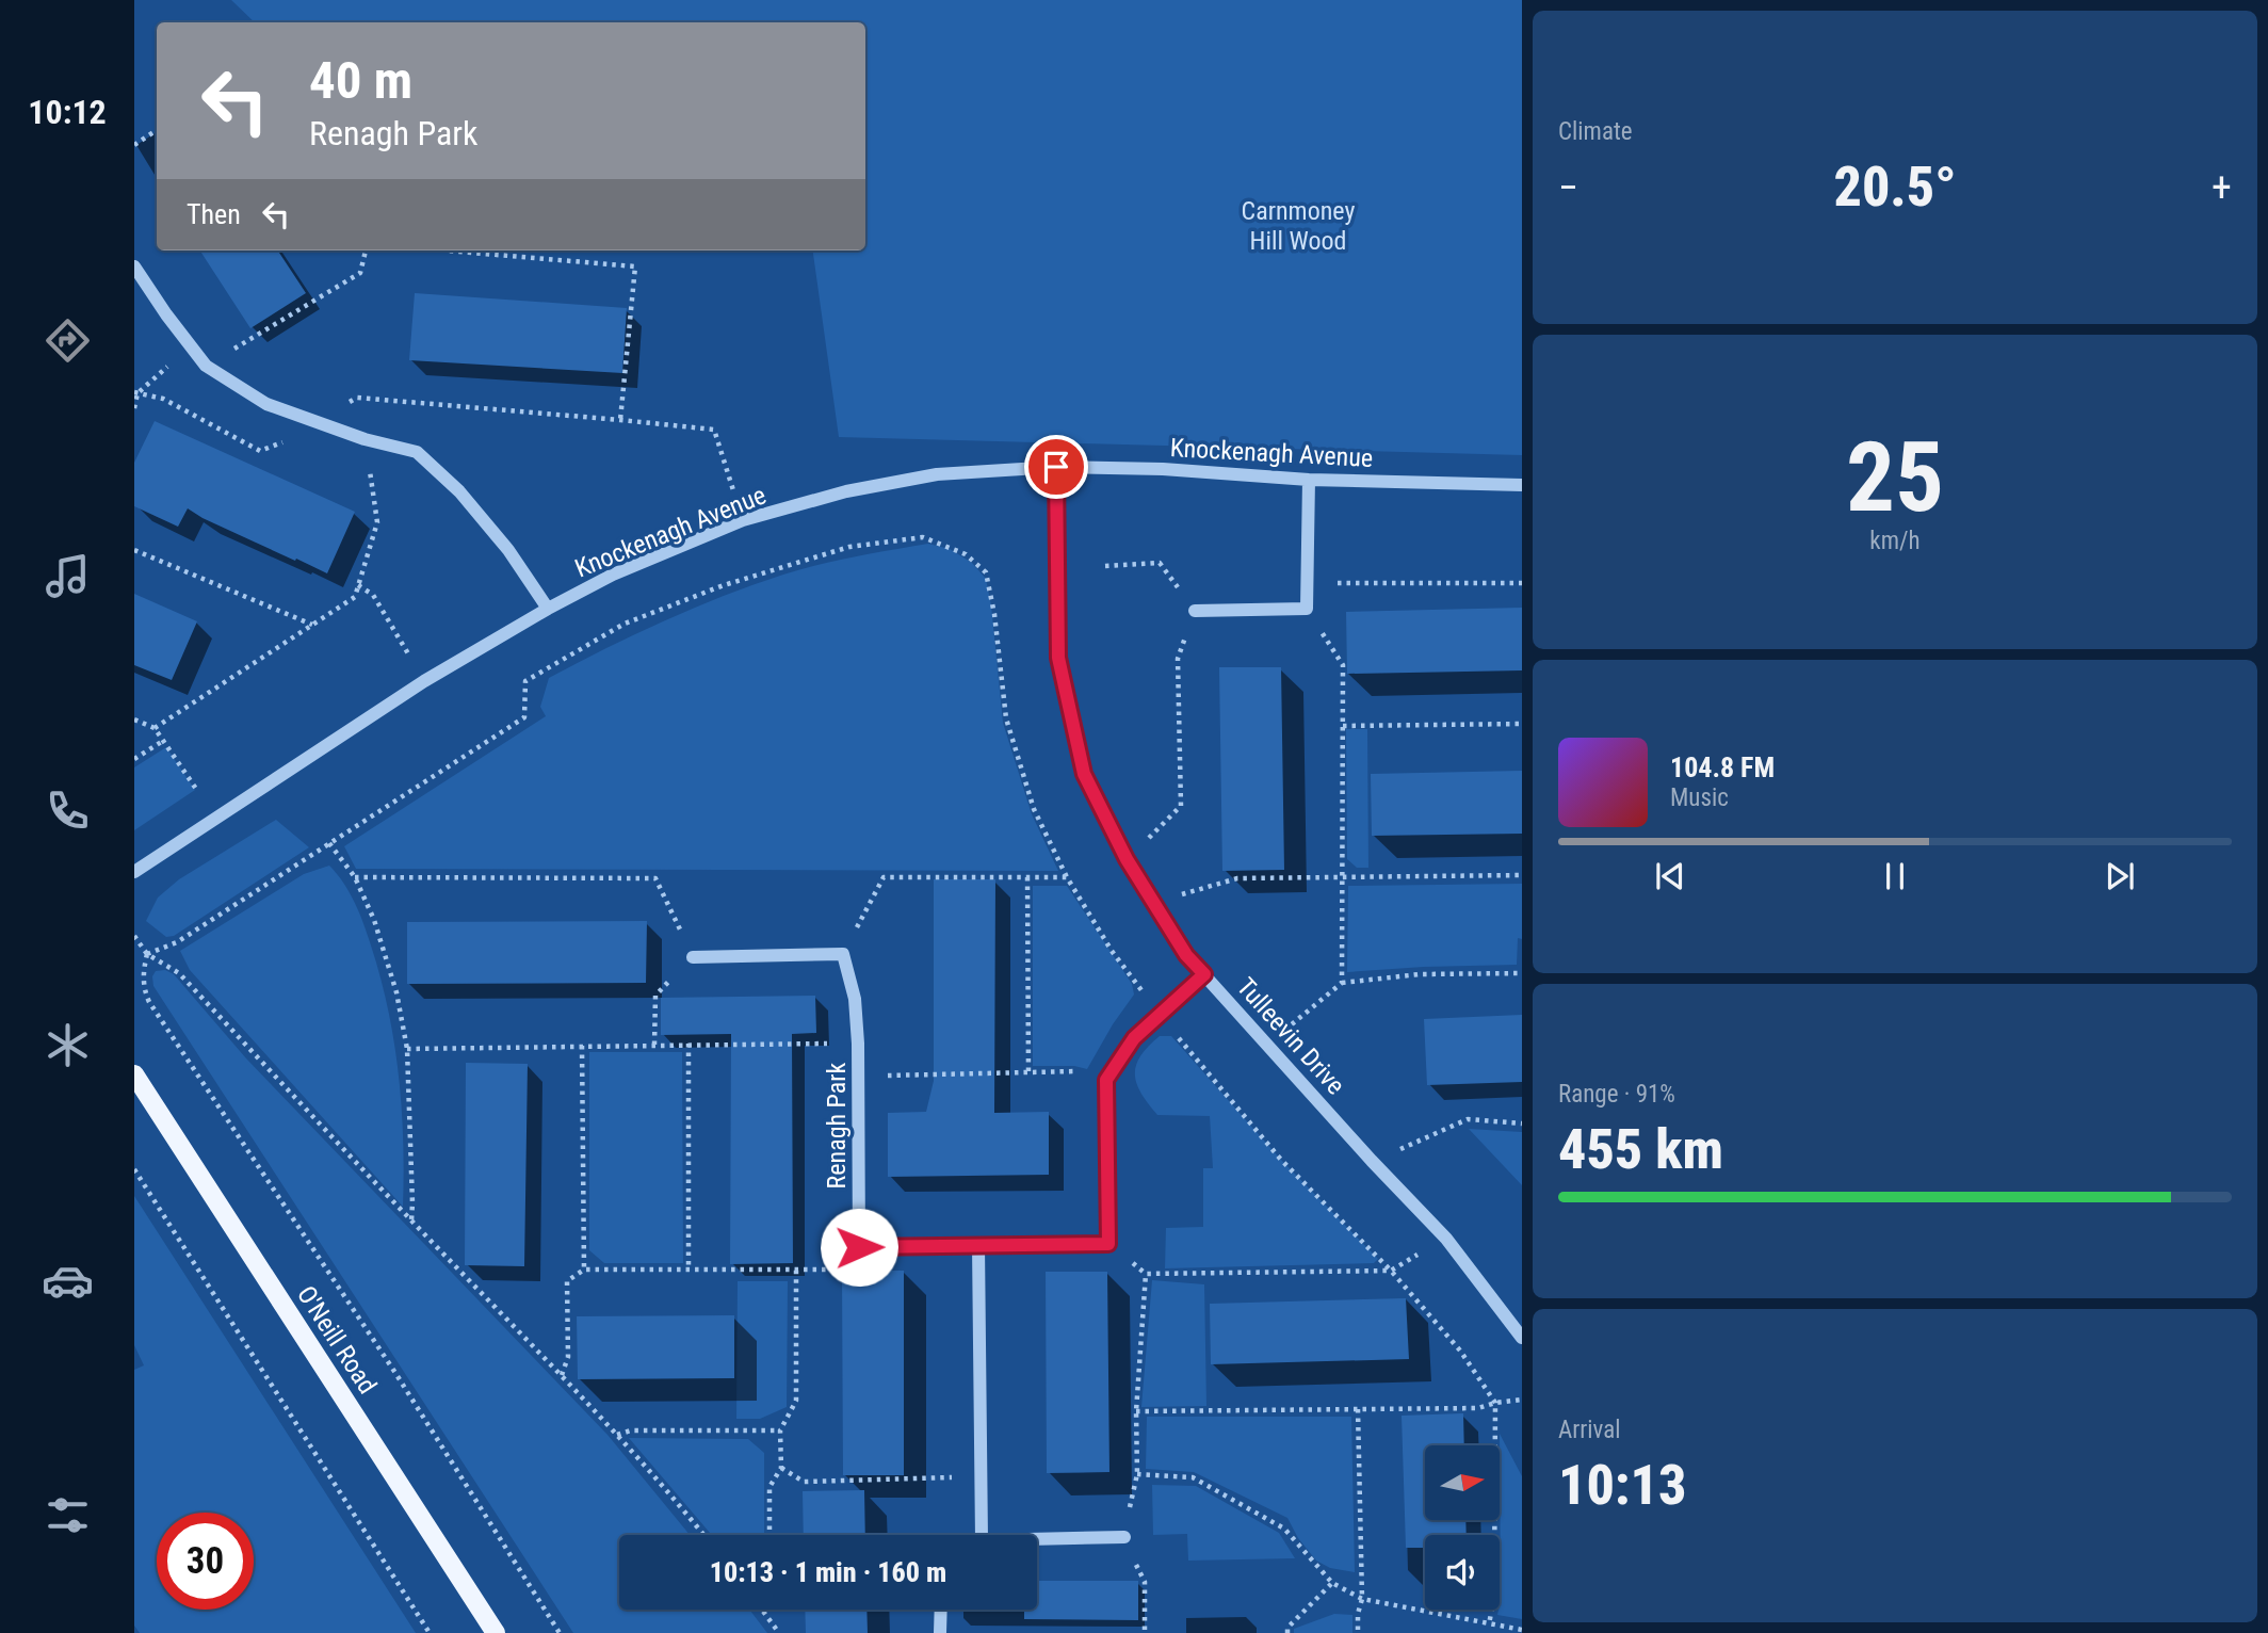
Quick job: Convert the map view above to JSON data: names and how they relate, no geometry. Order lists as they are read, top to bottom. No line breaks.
{"streets":{"main road":["O'Neill Road"],"street":["Knockenagh Avenue","Tulleevin Drive","Renagh Park"]},"crossings":[["Knockenagh Avenue","Tulleevin Drive"]],"parks":["Carnmoney Hill Wood"],"north":"right","page":{"tabs":"10:12","tile":["Climate",["25","km/h"],["Range · 91%","455 km"],["Arrival","10:13"]],"turn":["40 m","Renagh Park"],"heat":["−","20.5°","+"],"then":"Then","song":["104.8 FM","Music"],"limit":"30","trip":"10:13 · 1 min · 160 m"}}
